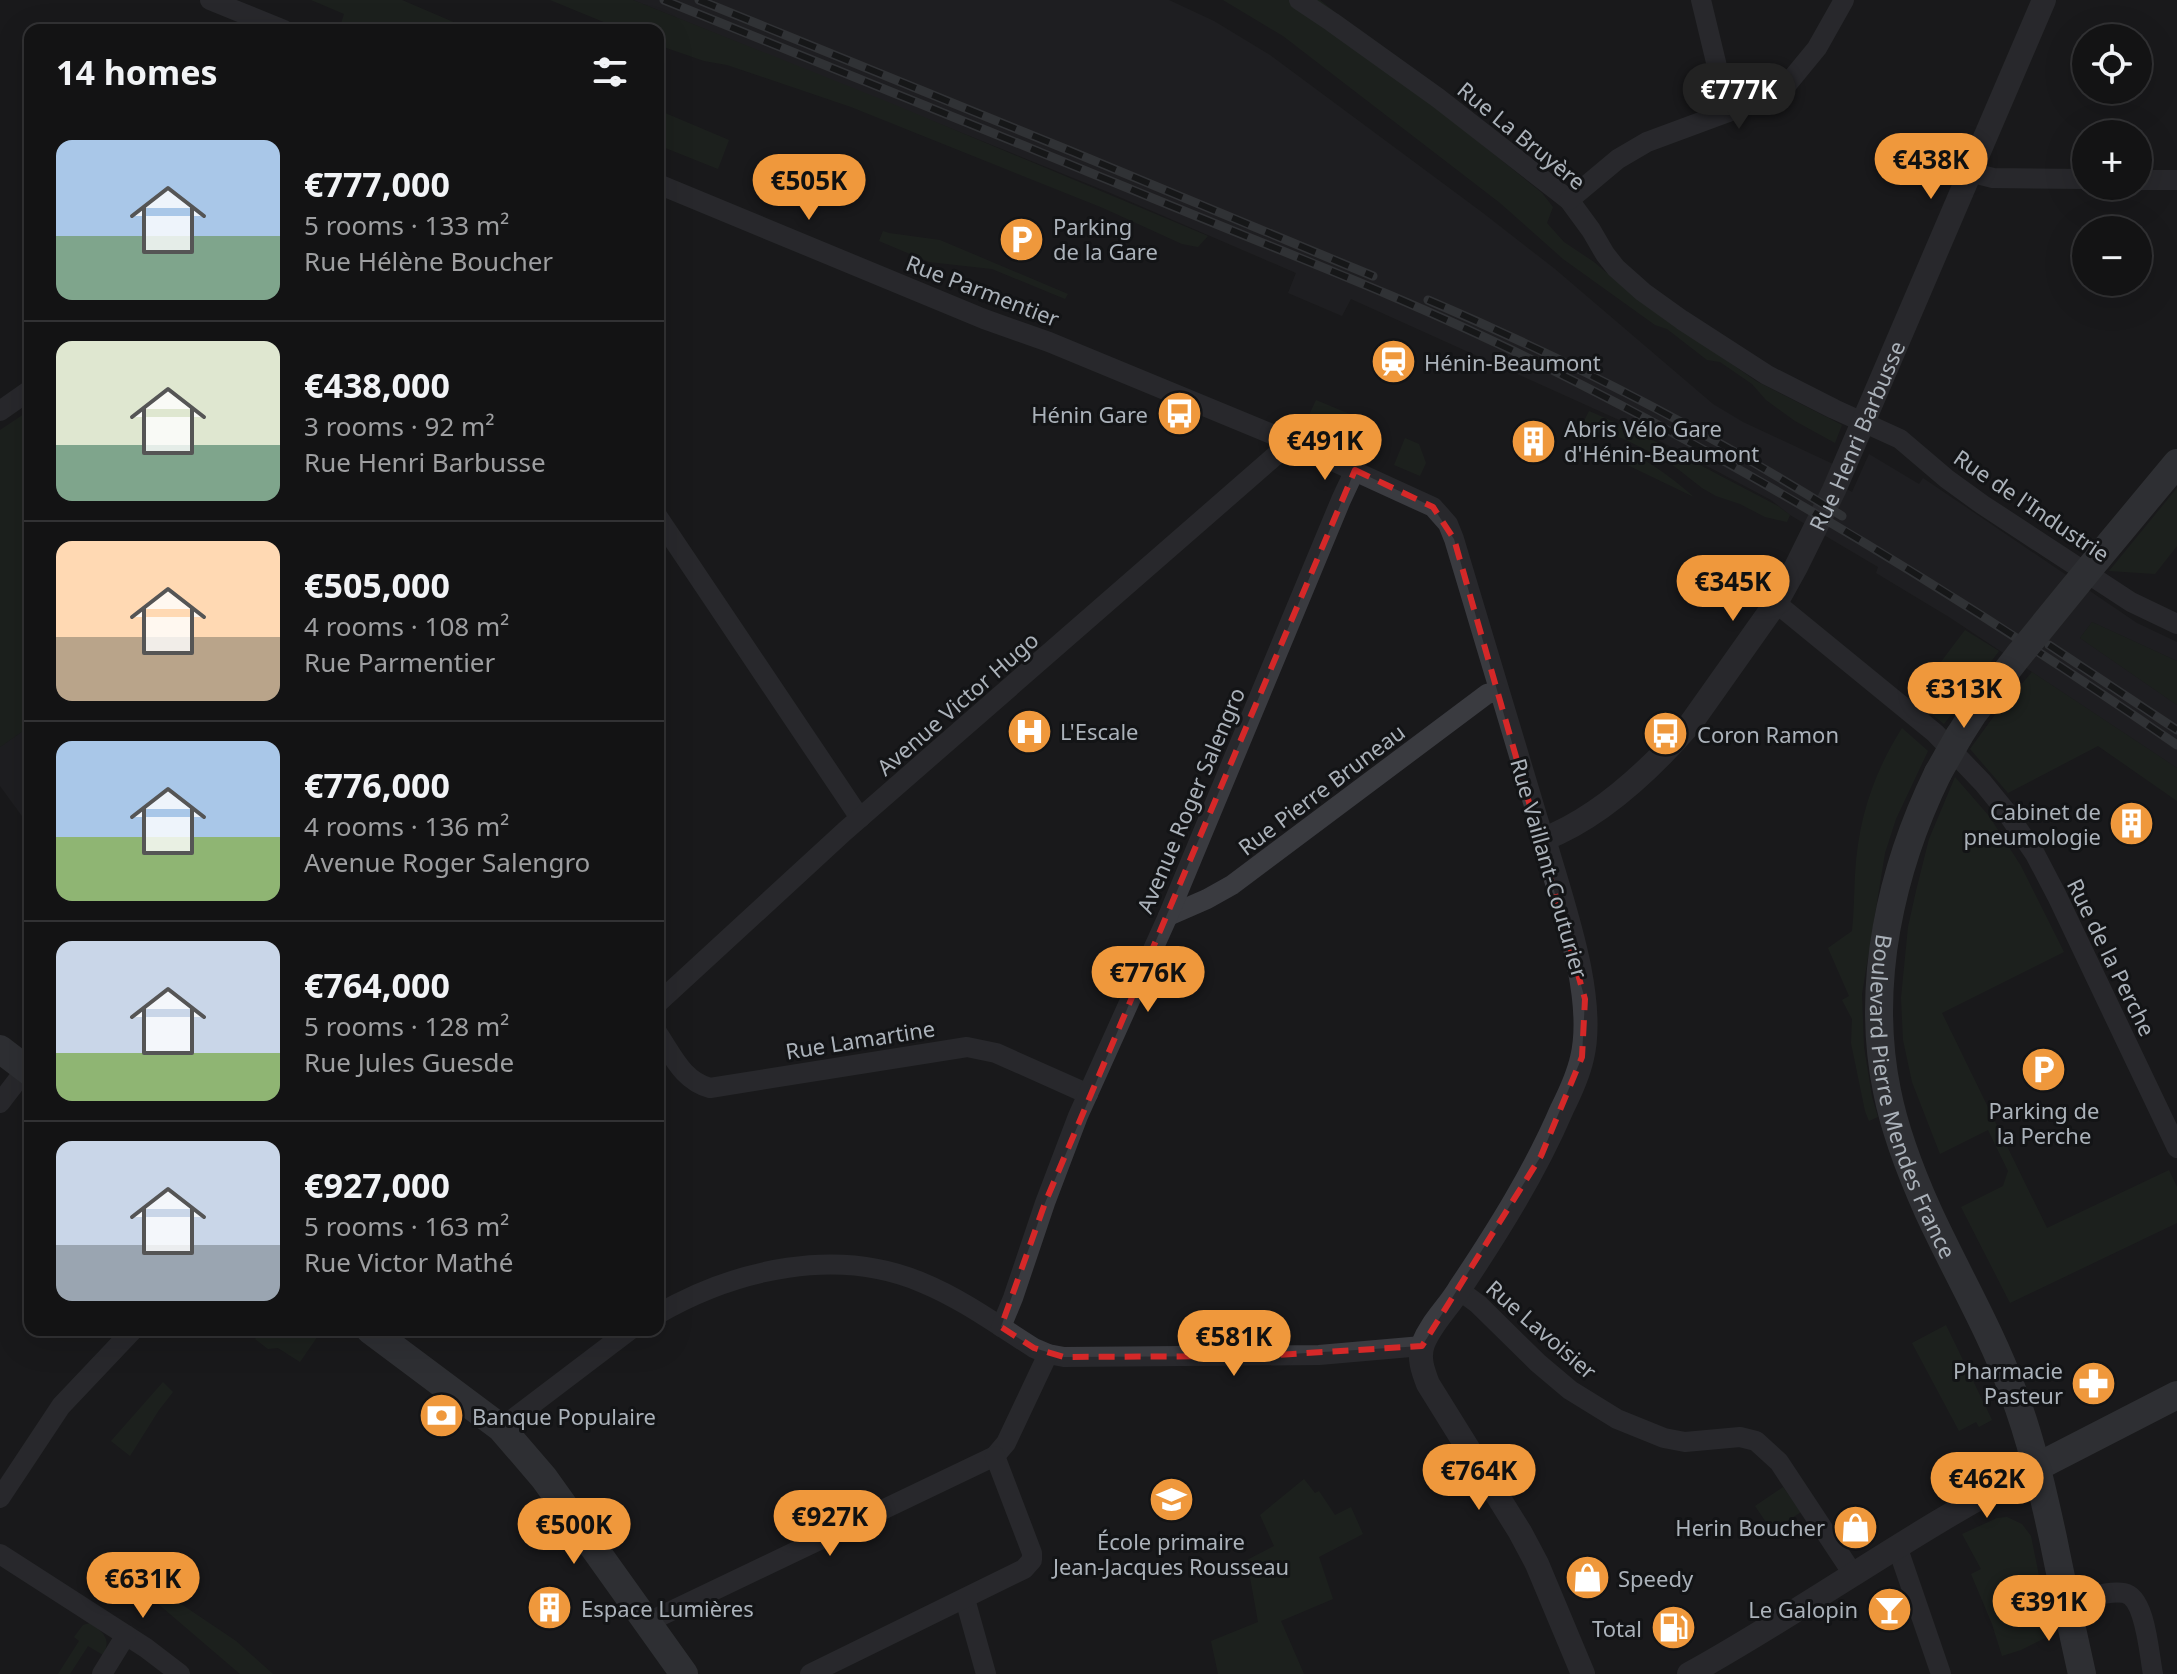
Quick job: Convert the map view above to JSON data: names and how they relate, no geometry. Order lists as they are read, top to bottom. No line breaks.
{"streets":{"main road":["Boulevard Pierre Mendes France"],"street":["Rue La Bruyère","Rue Parmentier","Rue Henri Barbusse","Rue de l'Industrie","Avenue Victor Hugo","Rue Pierre Bruneau","Avenue Roger Salengro","Rue Vaillant-Couturier","Rue de la Perche","Rue Lamartine","Rue Lavoisier"]},"crossings":[["Rue La Bruyère","Rue Henri Barbusse"],["Rue La Bruyère","Rue de l'Industrie"],["Rue Parmentier","Avenue Victor Hugo"],["Rue Parmentier","Avenue Roger Salengro"],["Rue Parmentier","Rue Vaillant-Couturier"],["Rue Henri Barbusse","Rue de l'Industrie"],["Rue Henri Barbusse","Rue Vaillant-Couturier"],["Rue Henri Barbusse","Rue de la Perche"],["Rue Pierre Bruneau","Avenue Roger Salengro"],["Rue Pierre Bruneau","Rue Vaillant-Couturier"],["Avenue Roger Salengro","Rue Lamartine"],["Rue Vaillant-Couturier","Rue Lavoisier"]],"places":{"parking":["Parking de la Gare","Parking de la Perche"],"station":["Hénin-Beaumont"],"bus stop":["Hénin Gare","Coron Ramon"],"building":["Abris Vélo Gare d'Hénin-Beaumont","Cabinet de pneumologie","Espace Lumières"],"hospital":["L'Escale"],"pharmacy":["Pharmacie Pasteur"],"bank":["Banque Populaire"],"school or university":["École primaire Jean-Jacques Rousseau"],"shop":["Herin Boucher","Speedy"],"bar":["Le Galopin"],"fuel station":["Total"]},"page":{"map_buttons":["+","−"],"heading":"14 homes","price":["€777K","€438K","€505K","€491K","€345K","€313K","€776K","€581K","€764K","€462K","€927K","€500K","€631K","€391K"],"list":[{"name":"€777,000","note":"5 rooms · 133 m² · Rue Hélène Boucher"},{"name":"€438,000","note":"3 rooms · 92 m² · Rue Henri Barbusse"},{"name":"€505,000","note":"4 rooms · 108 m² · Rue Parmentier"},{"name":"€776,000","note":"4 rooms · 136 m² · Avenue Roger Salengro"},{"name":"€764,000","note":"5 rooms · 128 m² · Rue Jules Guesde"},{"name":"€927,000","note":"5 rooms · 163 m² · Rue Victor Mathé"}]}}
